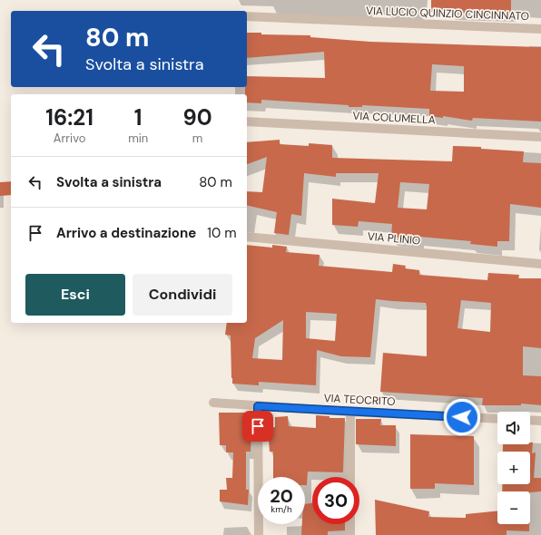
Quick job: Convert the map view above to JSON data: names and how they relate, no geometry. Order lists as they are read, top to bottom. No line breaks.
{"streets":{"street":["VIA LUCIO QUINZIO CINCINNATO","VIA COLUMELLA","VIA PLINIO","VIA TEOCRITO"]},"page":{"turn":["80 m","Svolta a sinistra"],"eta":["16:21","Arrivo","1","min","90","m"],"list":[{"name":"Svolta a sinistra","value":"80 m"},{"name":"Arrivo a destinazione","value":"10 m"}],"buttons":["Esci","Condividi"],"map_buttons":["+","−"],"speed":"20 km/h","limit":"30"}}
